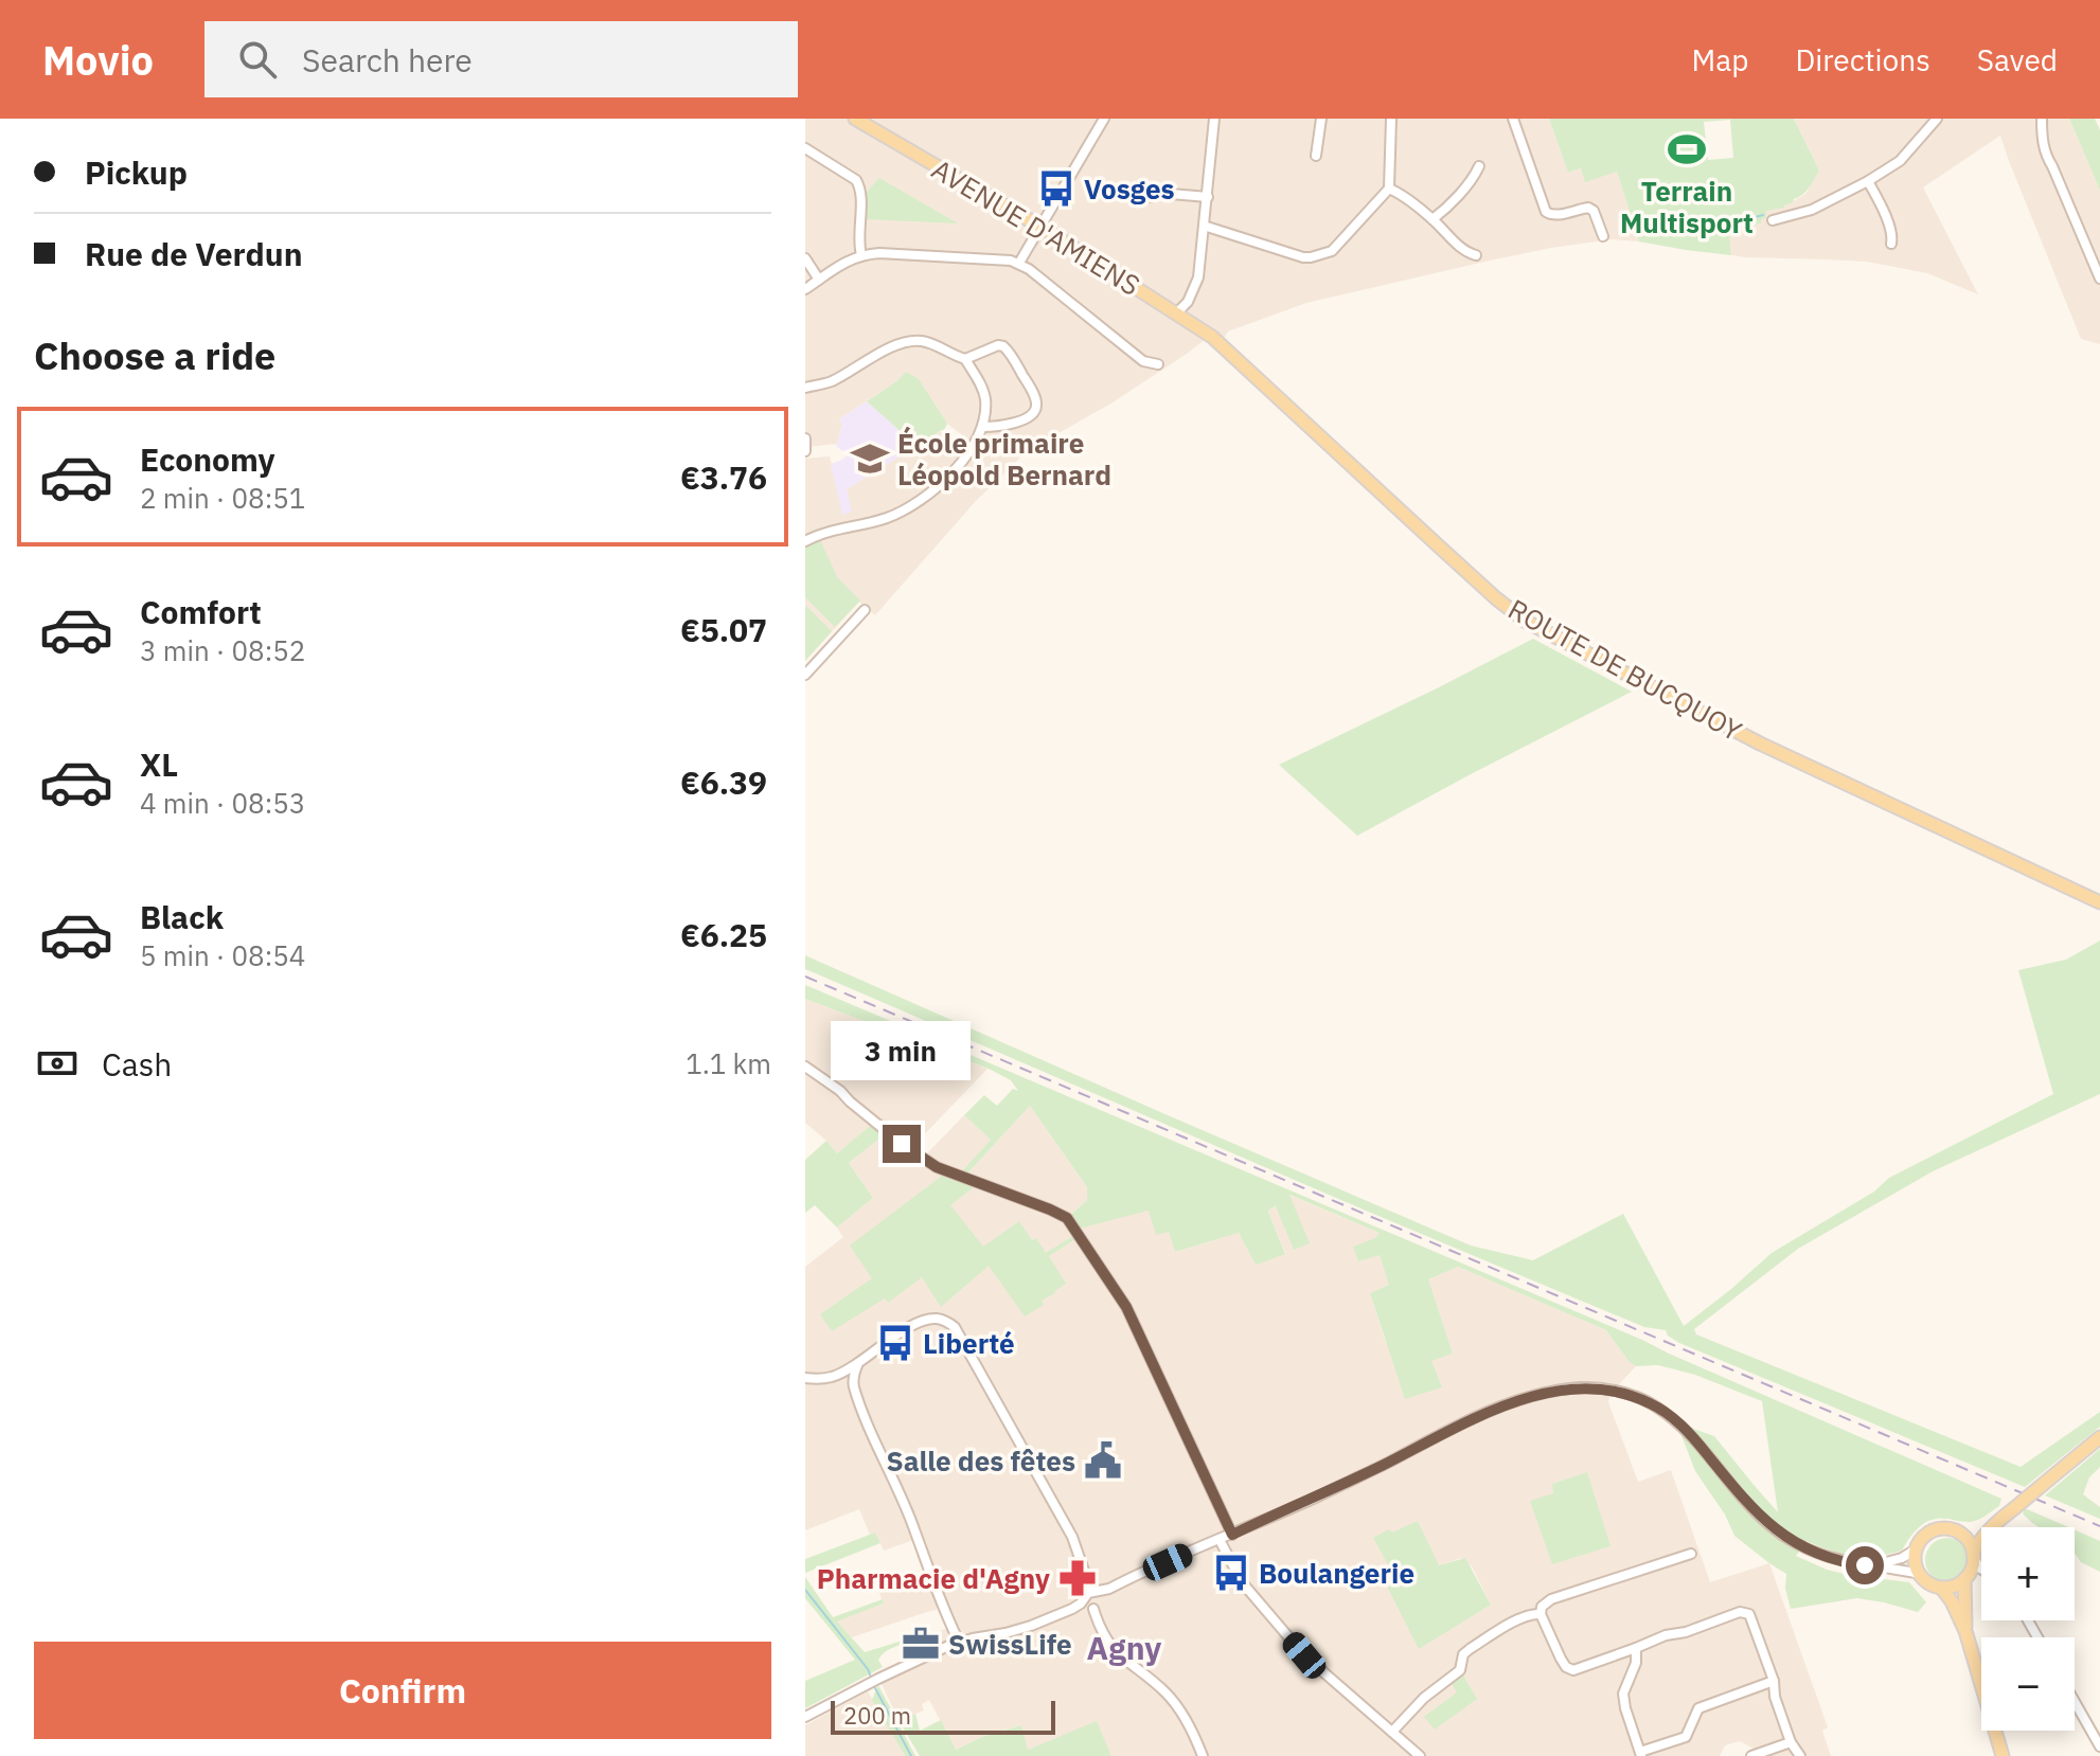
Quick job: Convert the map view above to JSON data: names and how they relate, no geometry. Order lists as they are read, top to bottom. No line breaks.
{"streets":{"main road":["AVENUE D'AMIENS","ROUTE DE BUCQUOY"]},"crossings":[["AVENUE D'AMIENS","ROUTE DE BUCQUOY"]],"districts":["Agny"],"places":{"sports":["Terrain Multisport"],"bus stop":["Vosges","Liberté","Boulangerie"],"school or university":["École primaire Léopold Bernard"],"public building":["Salle des fêtes"],"pharmacy":["Pharmacie d'Agny"],"office":["SwissLife"]},"scale_bar":"200 m","page":{"header":"Movio","search":"Search here","nav":["Map","Directions","Saved"],"banner":["Pickup","Rue de Verdun"],"heading":"Choose a ride","list":[{"name":"Economy","note":"2 min · 08:51","value":"€3.76"},{"name":"Comfort","note":"3 min · 08:52","value":"€5.07"},{"name":"XL","note":"4 min · 08:53","value":"€6.39"},{"name":"Black","note":"5 min · 08:54","value":"€6.25"}],"pay":["Cash","1.1 km"],"bubble":"3 min","map_buttons":["+","−"],"buttons":"Confirm","scale":"200 m"}}
